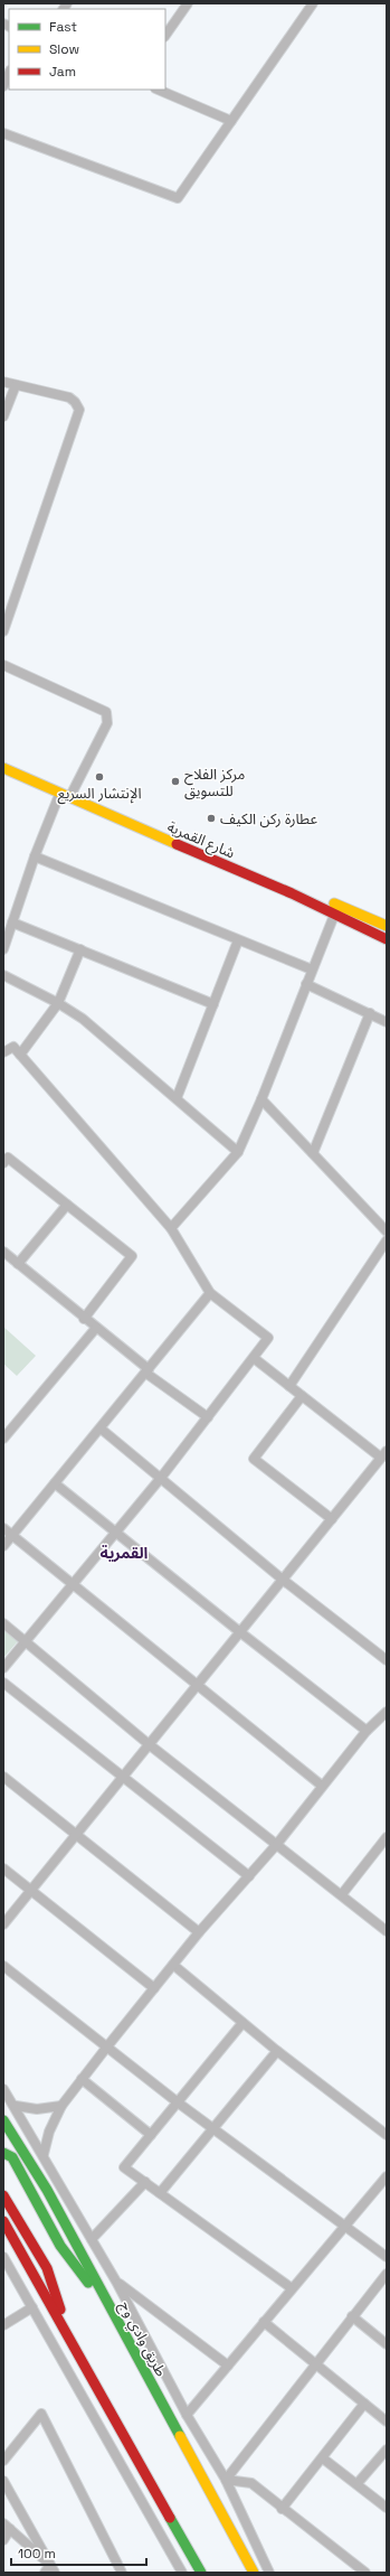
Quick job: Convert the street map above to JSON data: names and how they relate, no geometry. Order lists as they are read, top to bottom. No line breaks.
{"streets":{"main road":["شارع القمرية","طريق وادي وج"]},"districts":["القمرية"],"places":["الإنتشار السريع","مركز الفلاح للتسويق","عطارة ركن الكيف"],"legend":["Fast","Slow","Jam"],"scale_bar":"100 m"}
